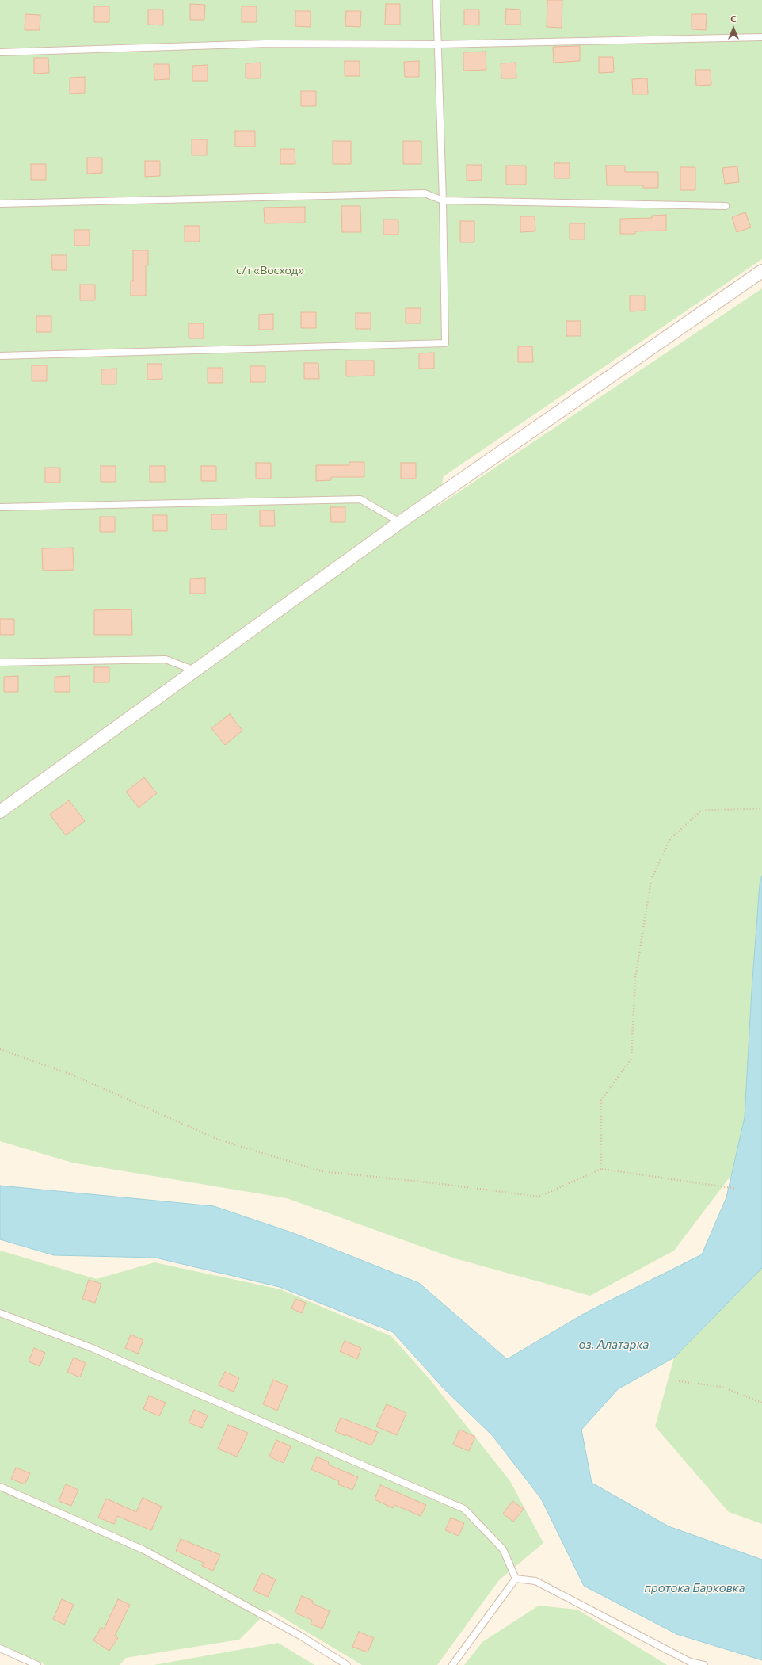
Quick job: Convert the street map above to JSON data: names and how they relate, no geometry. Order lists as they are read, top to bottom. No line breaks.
{"water":["оз. Алатарка","протока Барковка"],"parks":["с/т «Восход»"],"north":"top"}
